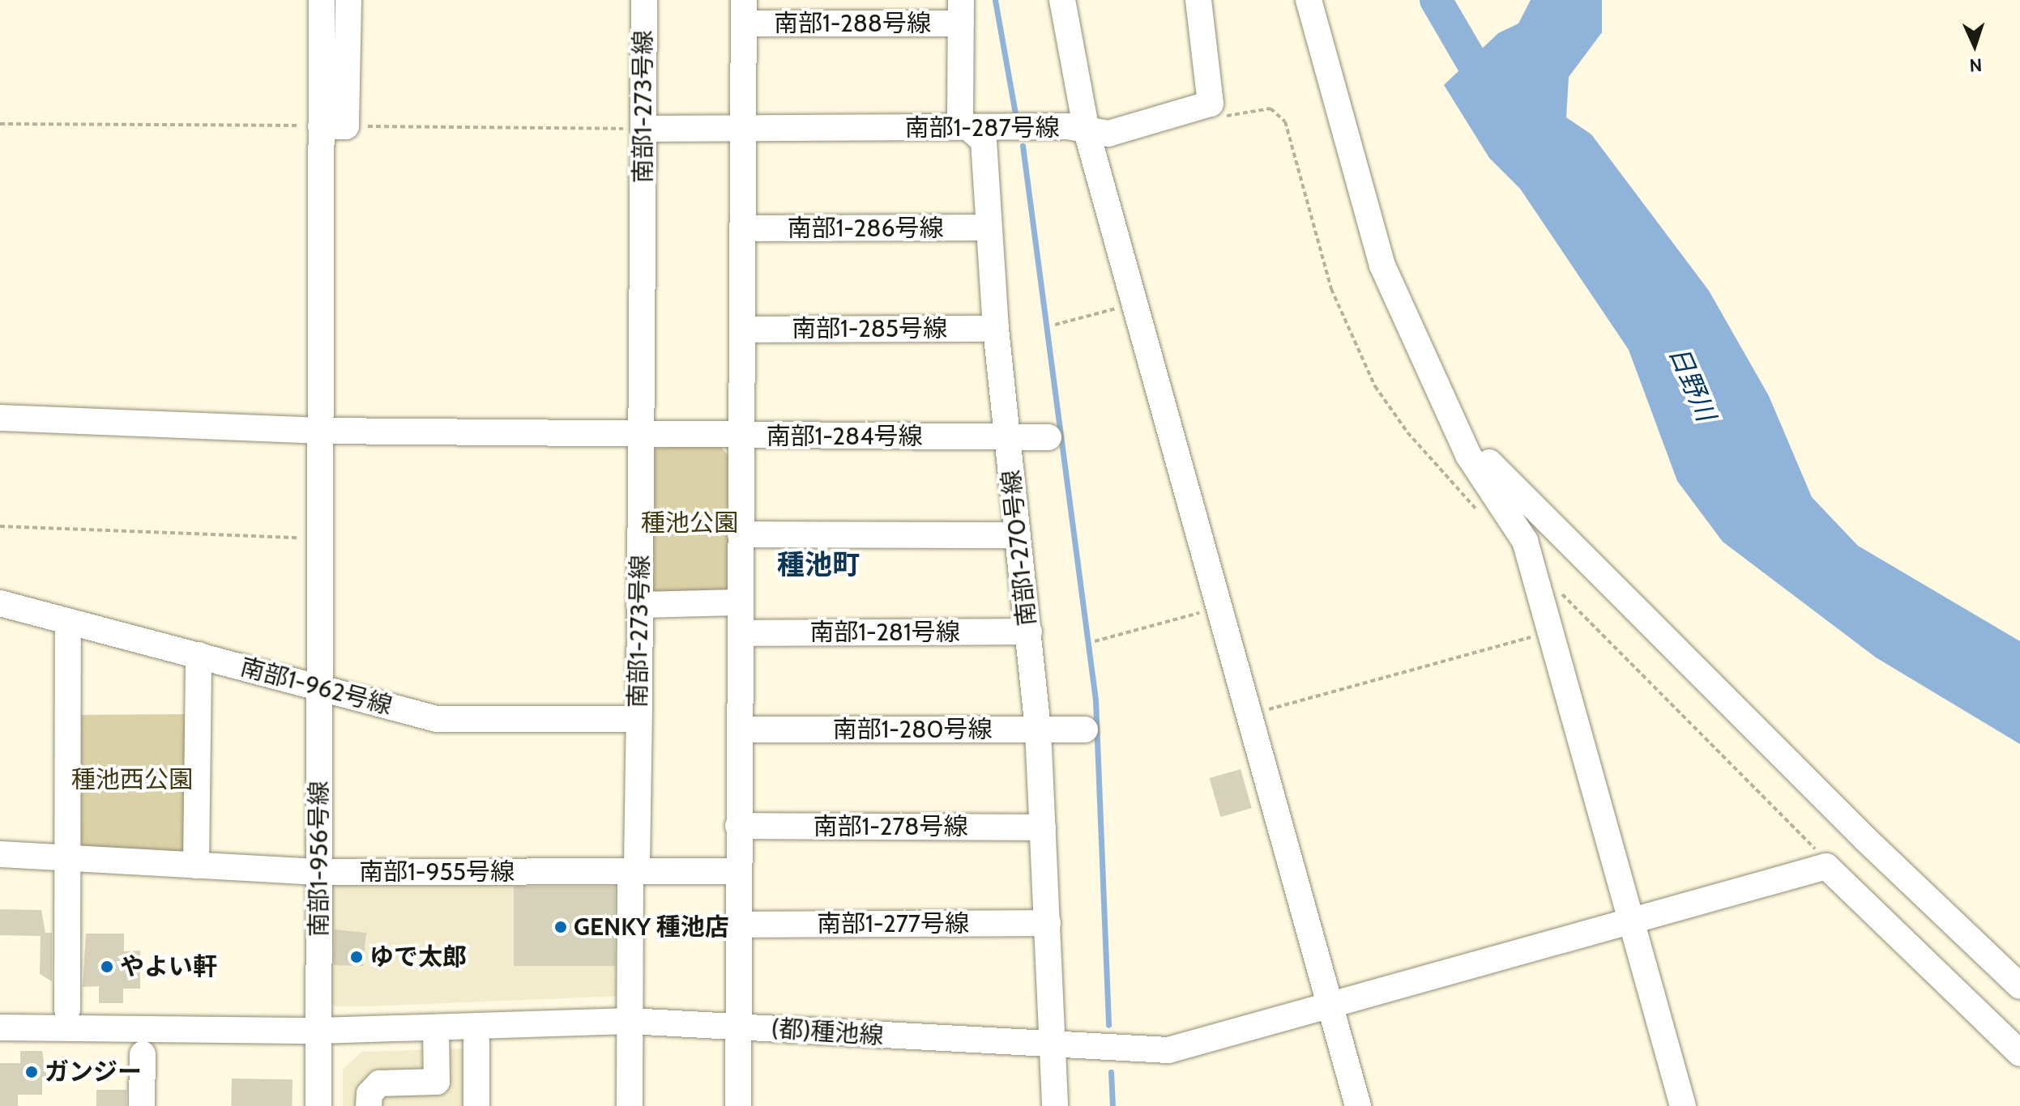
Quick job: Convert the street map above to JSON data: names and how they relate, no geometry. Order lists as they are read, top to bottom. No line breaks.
{"streets":{"street":["南部1-288号線","南部1-273号線","南部1-287号線","南部1-286号線","南部1-285号線","南部1-284号線","南部1-270号線","南部1-281号線","南部1-962号線","南部1-280号線","南部1-278号線","南部1-956号線","南部1-955号線","南部1-277号線","(都)種池線"]},"crossings":[["南部1-288号線","南部1-270号線"],["南部1-273号線","南部1-287号線"],["南部1-273号線","南部1-284号線"],["南部1-273号線","南部1-962号線"],["南部1-273号線","南部1-955号線"],["南部1-273号線","(都)種池線"],["南部1-287号線","南部1-270号線"],["南部1-286号線","南部1-270号線"],["南部1-285号線","南部1-270号線"],["南部1-284号線","南部1-270号線"],["南部1-284号線","南部1-956号線"],["南部1-270号線","南部1-281号線"],["南部1-270号線","南部1-280号線"],["南部1-270号線","南部1-278号線"],["南部1-270号線","南部1-277号線"],["南部1-270号線","(都)種池線"],["南部1-962号線","南部1-956号線"],["南部1-956号線","南部1-955号線"],["南部1-956号線","(都)種池線"]],"districts":["種池町"],"water":["日野川"],"parks":["種池公園","種池西公園"],"places":["GENKY 種池店","ゆで太郎","やよい軒","ガンジー"],"north":"bottom"}
